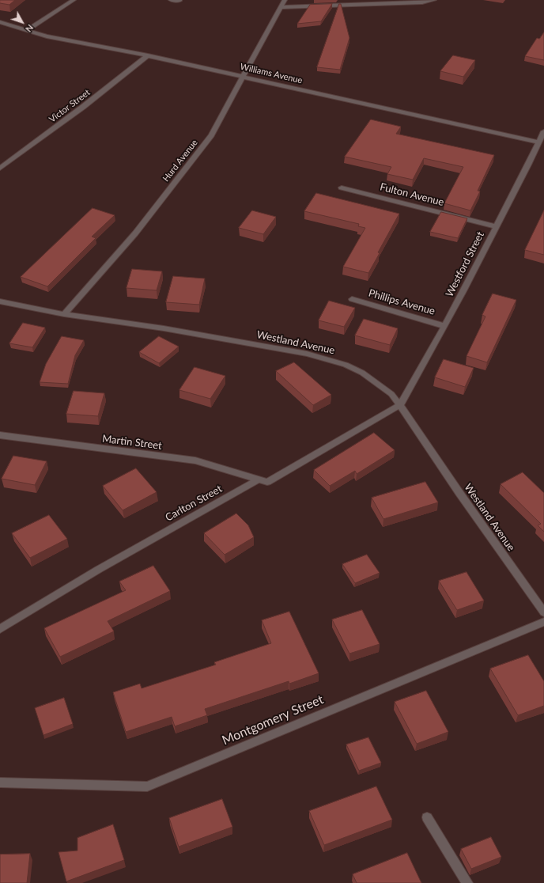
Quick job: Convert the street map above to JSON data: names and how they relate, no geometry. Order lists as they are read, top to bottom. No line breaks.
{"streets":{"street":["Williams Avenue","Victor Street","Hurd Avenue","Fulton Avenue","Westford Street","Phillips Avenue","Westland Avenue","Martin Street","Carlton Street","Montgomery Street"]},"crossings":[["Williams Avenue","Victor Street"],["Williams Avenue","Hurd Avenue"],["Williams Avenue","Westford Street"],["Hurd Avenue","Westland Avenue"],["Fulton Avenue","Westford Street"],["Westford Street","Phillips Avenue"],["Westford Street","Westland Avenue"],["Westford Street","Carlton Street"],["Westland Avenue","Carlton Street"],["Martin Street","Carlton Street"]],"north":"bottom right"}
